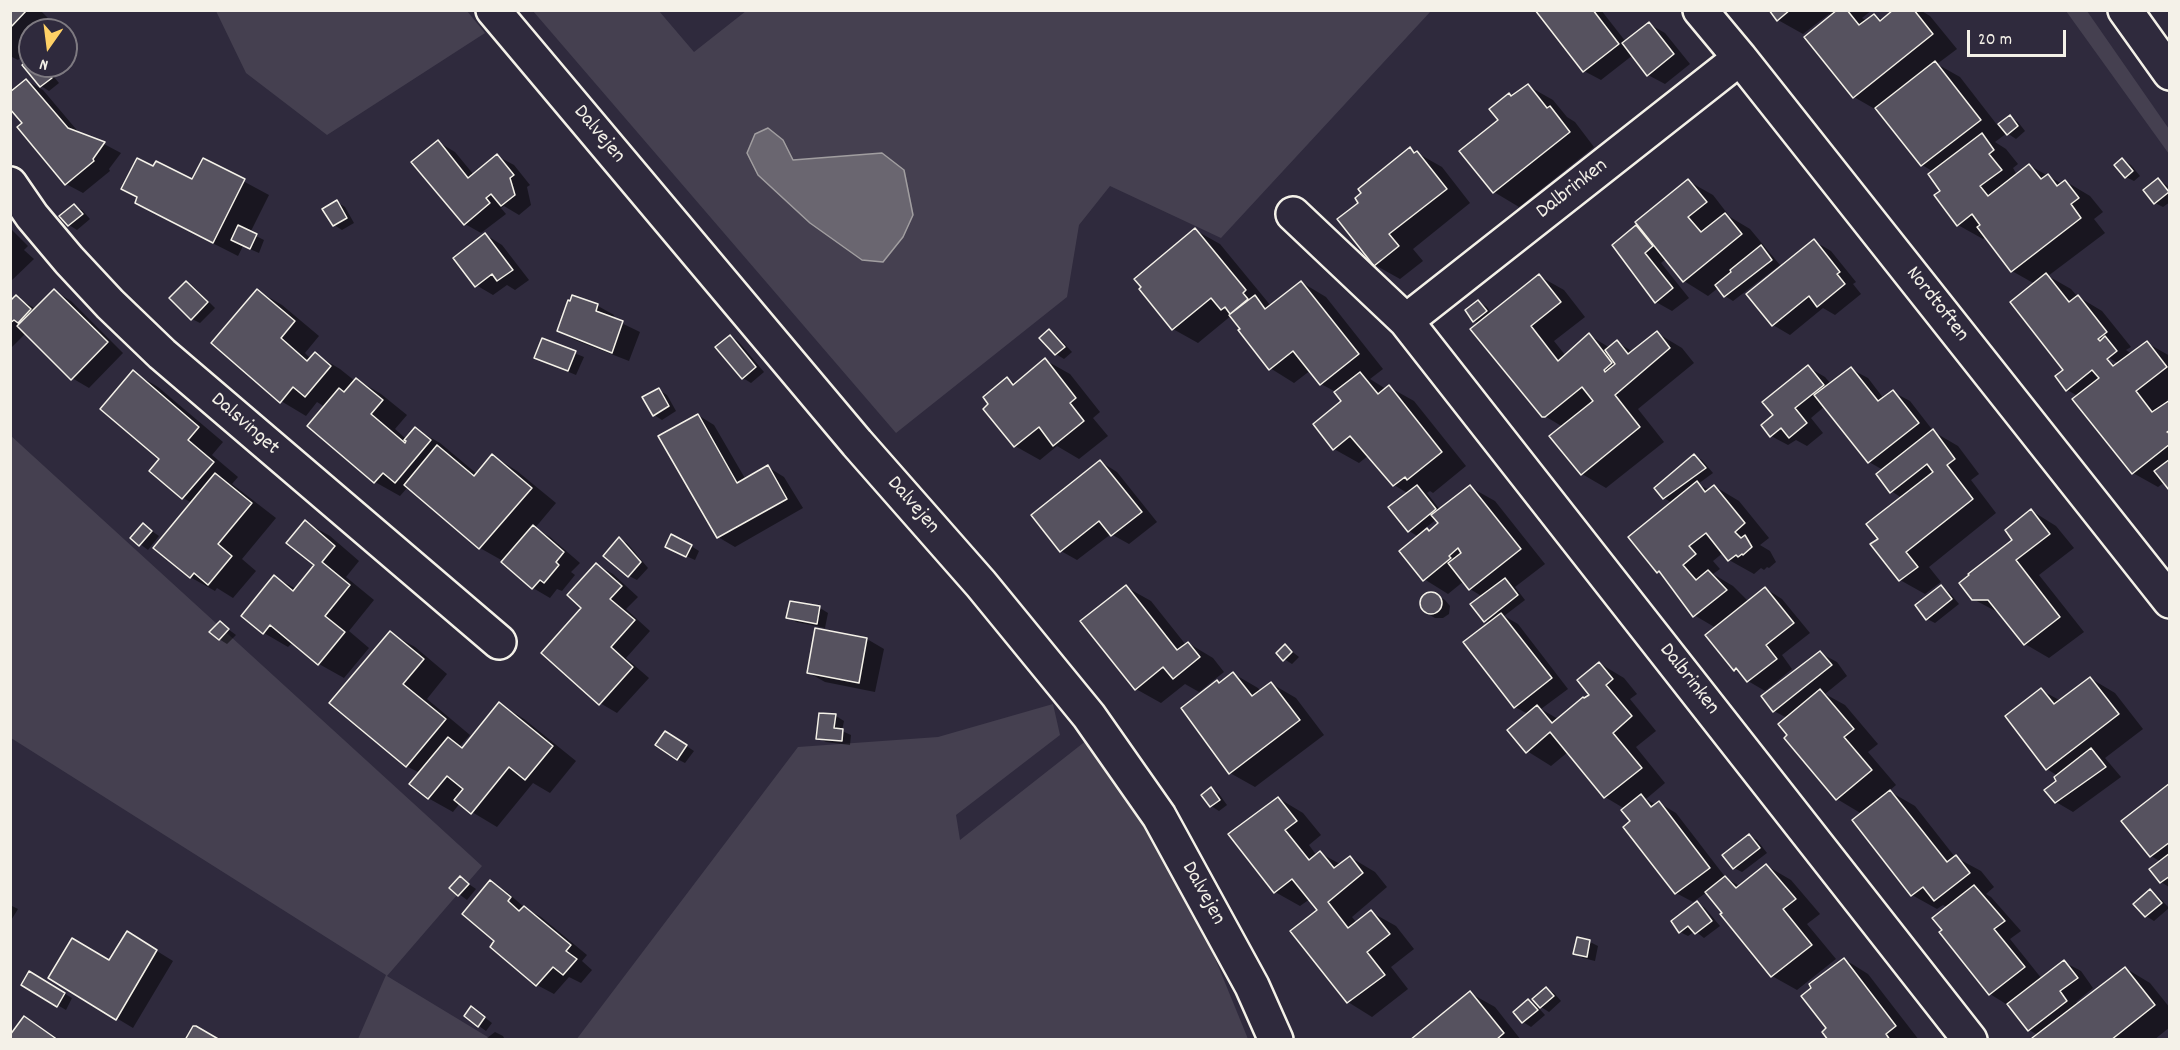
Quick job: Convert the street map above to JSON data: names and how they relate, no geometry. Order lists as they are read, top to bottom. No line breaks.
{"streets":{"street":["Dalvejen","Dalbrinken","Nordtoften","Dalsvinget"]},"crossings":[["Dalbrinken","Nordtoften"]],"scale_bar":"20 m","north":"bottom"}
